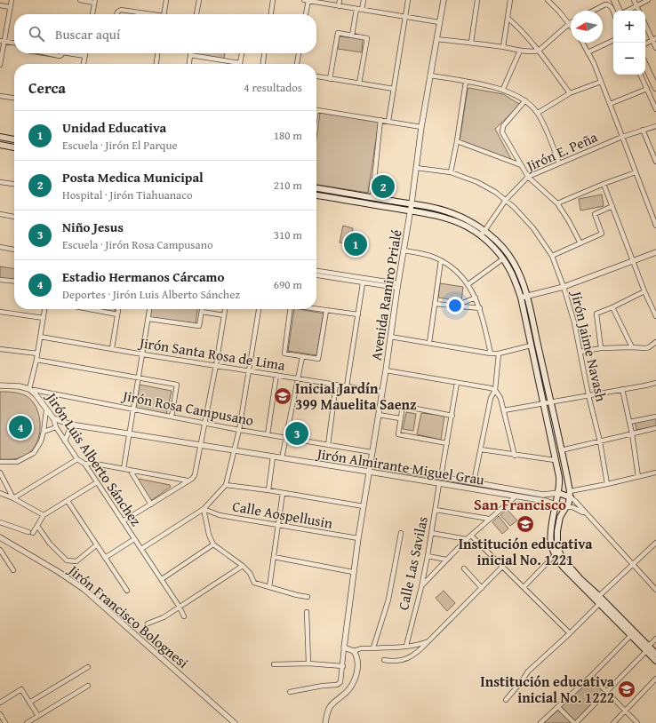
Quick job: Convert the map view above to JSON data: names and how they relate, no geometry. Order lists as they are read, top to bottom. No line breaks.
{"streets":{"street":["Jirón E. Peña","Avenida Ramiro Prialé","Jirón Jaime Navash","Jirón Santa Rosa de Lima","Jirón Rosa Campusano","Jirón Luis Alberto Sánchez","Jirón Almirante Miguel Grau","Calle Aospellusin","Calle Las Savilas","Jirón Francisco Bolognesi"]},"crossings":[["Jirón E. Peña","Jirón Jaime Navash"],["Avenida Ramiro Prialé","Jirón Jaime Navash"],["Avenida Ramiro Prialé","Jirón Santa Rosa de Lima"],["Avenida Ramiro Prialé","Jirón Rosa Campusano"],["Avenida Ramiro Prialé","Jirón Almirante Miguel Grau"],["Avenida Ramiro Prialé","Calle Aospellusin"],["Jirón Santa Rosa de Lima","Jirón Luis Alberto Sánchez"],["Jirón Rosa Campusano","Jirón Luis Alberto Sánchez"],["Jirón Luis Alberto Sánchez","Jirón Almirante Miguel Grau"],["Jirón Almirante Miguel Grau","Calle Las Savilas"]],"districts":["San Francisco"],"places":{"school or university":["Inicial Jardín 399 Mauelita Saenz","Institución educativa inicial No. 1221","Institución educativa inicial No. 1222"]},"north":"left","page":{"map_buttons":["+","−"],"search":"Buscar aquí","heading":["Cerca","4 resultados"],"list":[{"mark":"1","name":"Unidad Educativa","note":"Escuela · Jirón El Parque","value":"180 m"},{"mark":"2","name":"Posta Medica Municipal","note":"Hospital · Jirón Tiahuanaco","value":"210 m"},{"mark":"3","name":"Niño Jesus","note":"Escuela · Jirón Rosa Campusano","value":"310 m"},{"mark":"4","name":"Estadio Hermanos Cárcamo","note":"Deportes · Jirón Luis Alberto Sánchez","value":"690 m"}],"pins":["2","1","4","3"]}}
